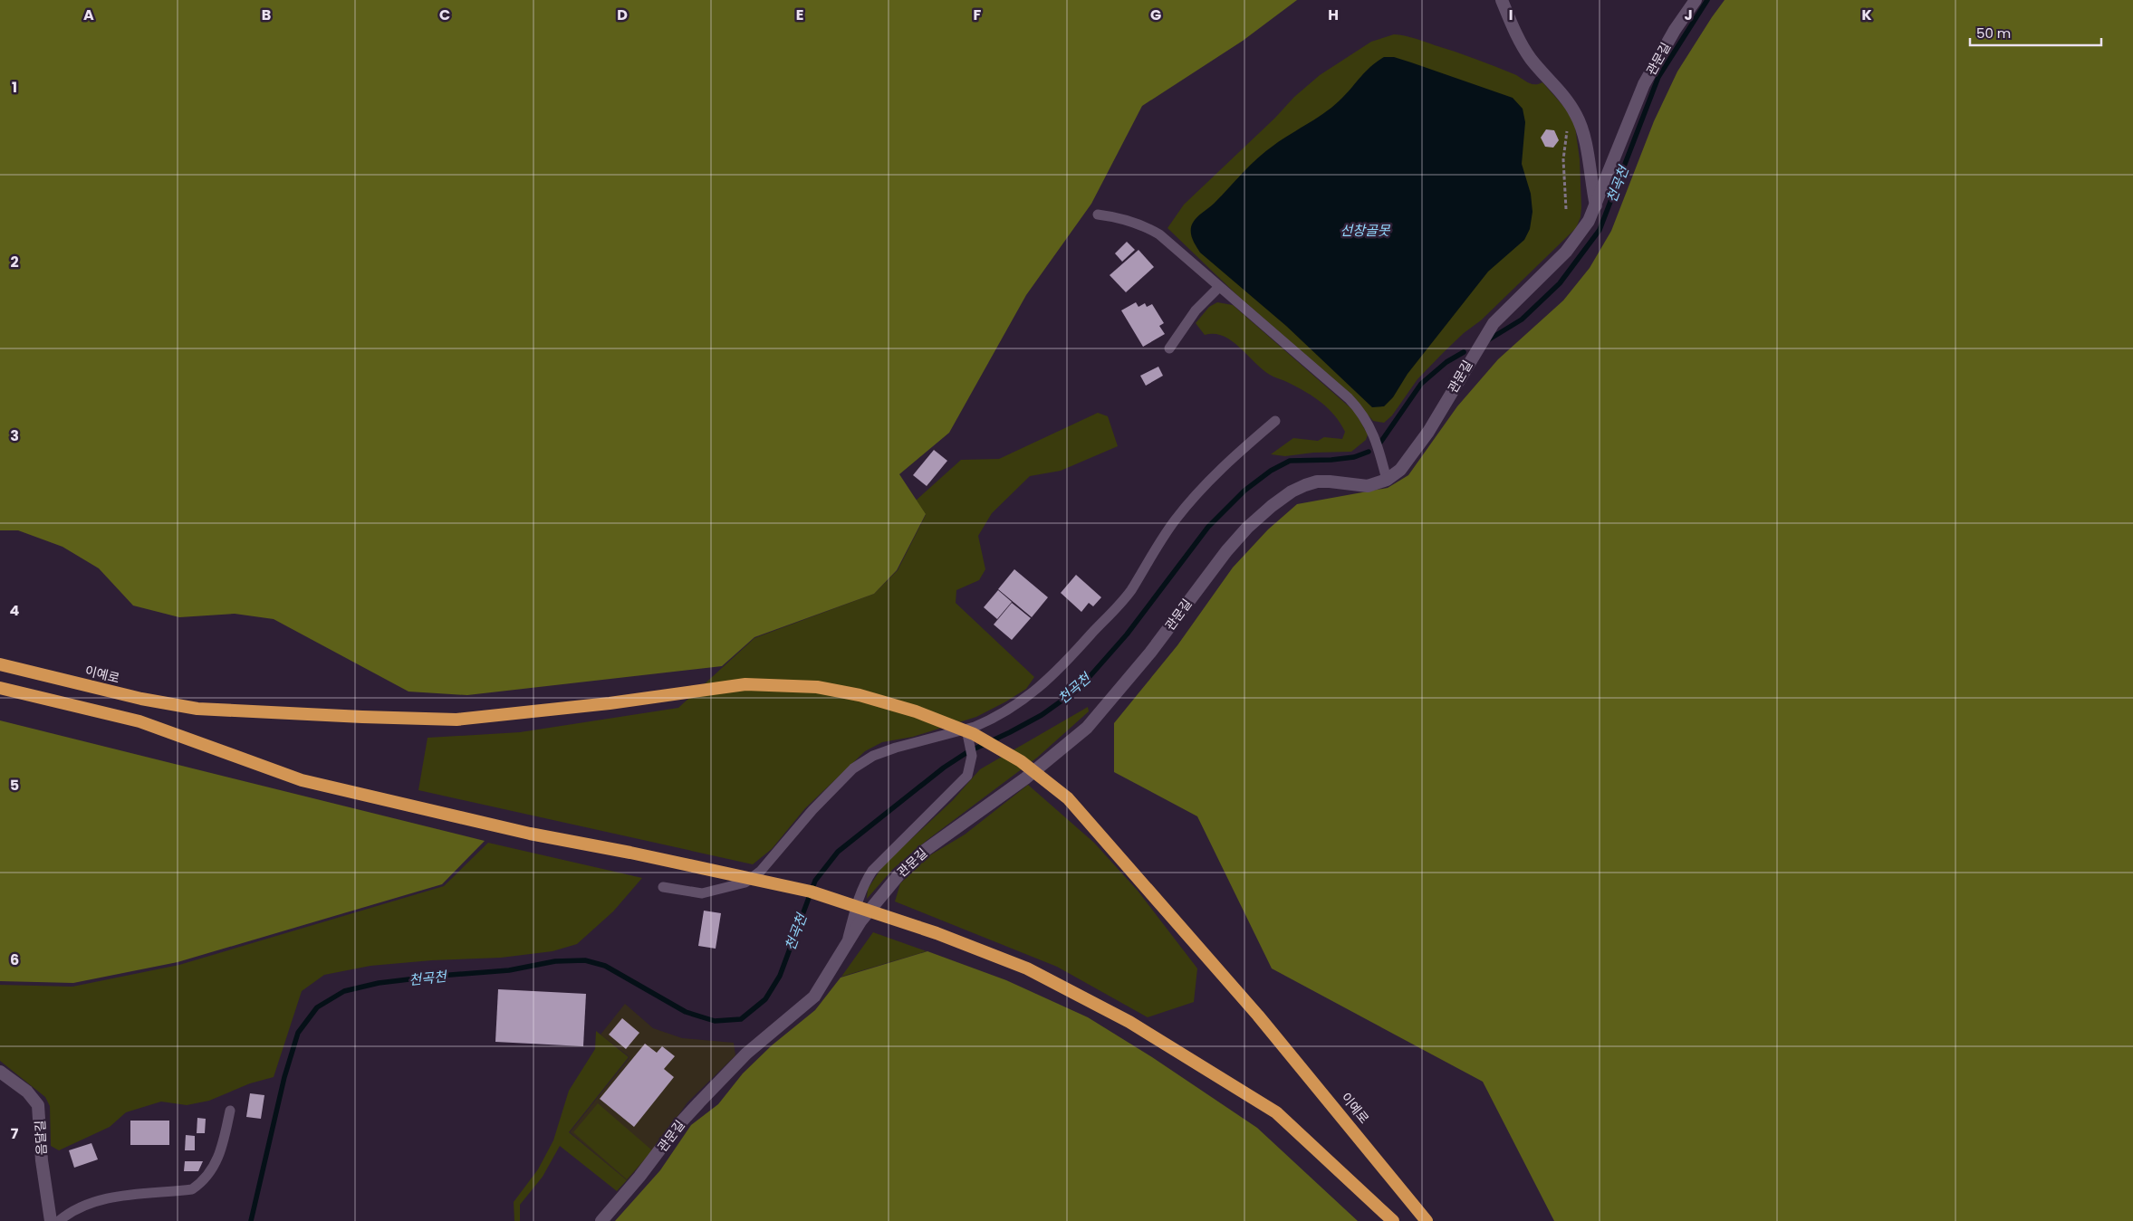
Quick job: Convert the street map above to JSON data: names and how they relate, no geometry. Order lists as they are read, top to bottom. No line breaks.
{"streets":{"highway":["이예로"],"street":["관문길","음달길"]},"water":["천곡천","선창골못"],"scale_bar":"50 m","grid":{"columns":["A","B","C","D","E","F","G","H","I","J","K"],"rows":["1","2","3","4","5","6","7"]}}
